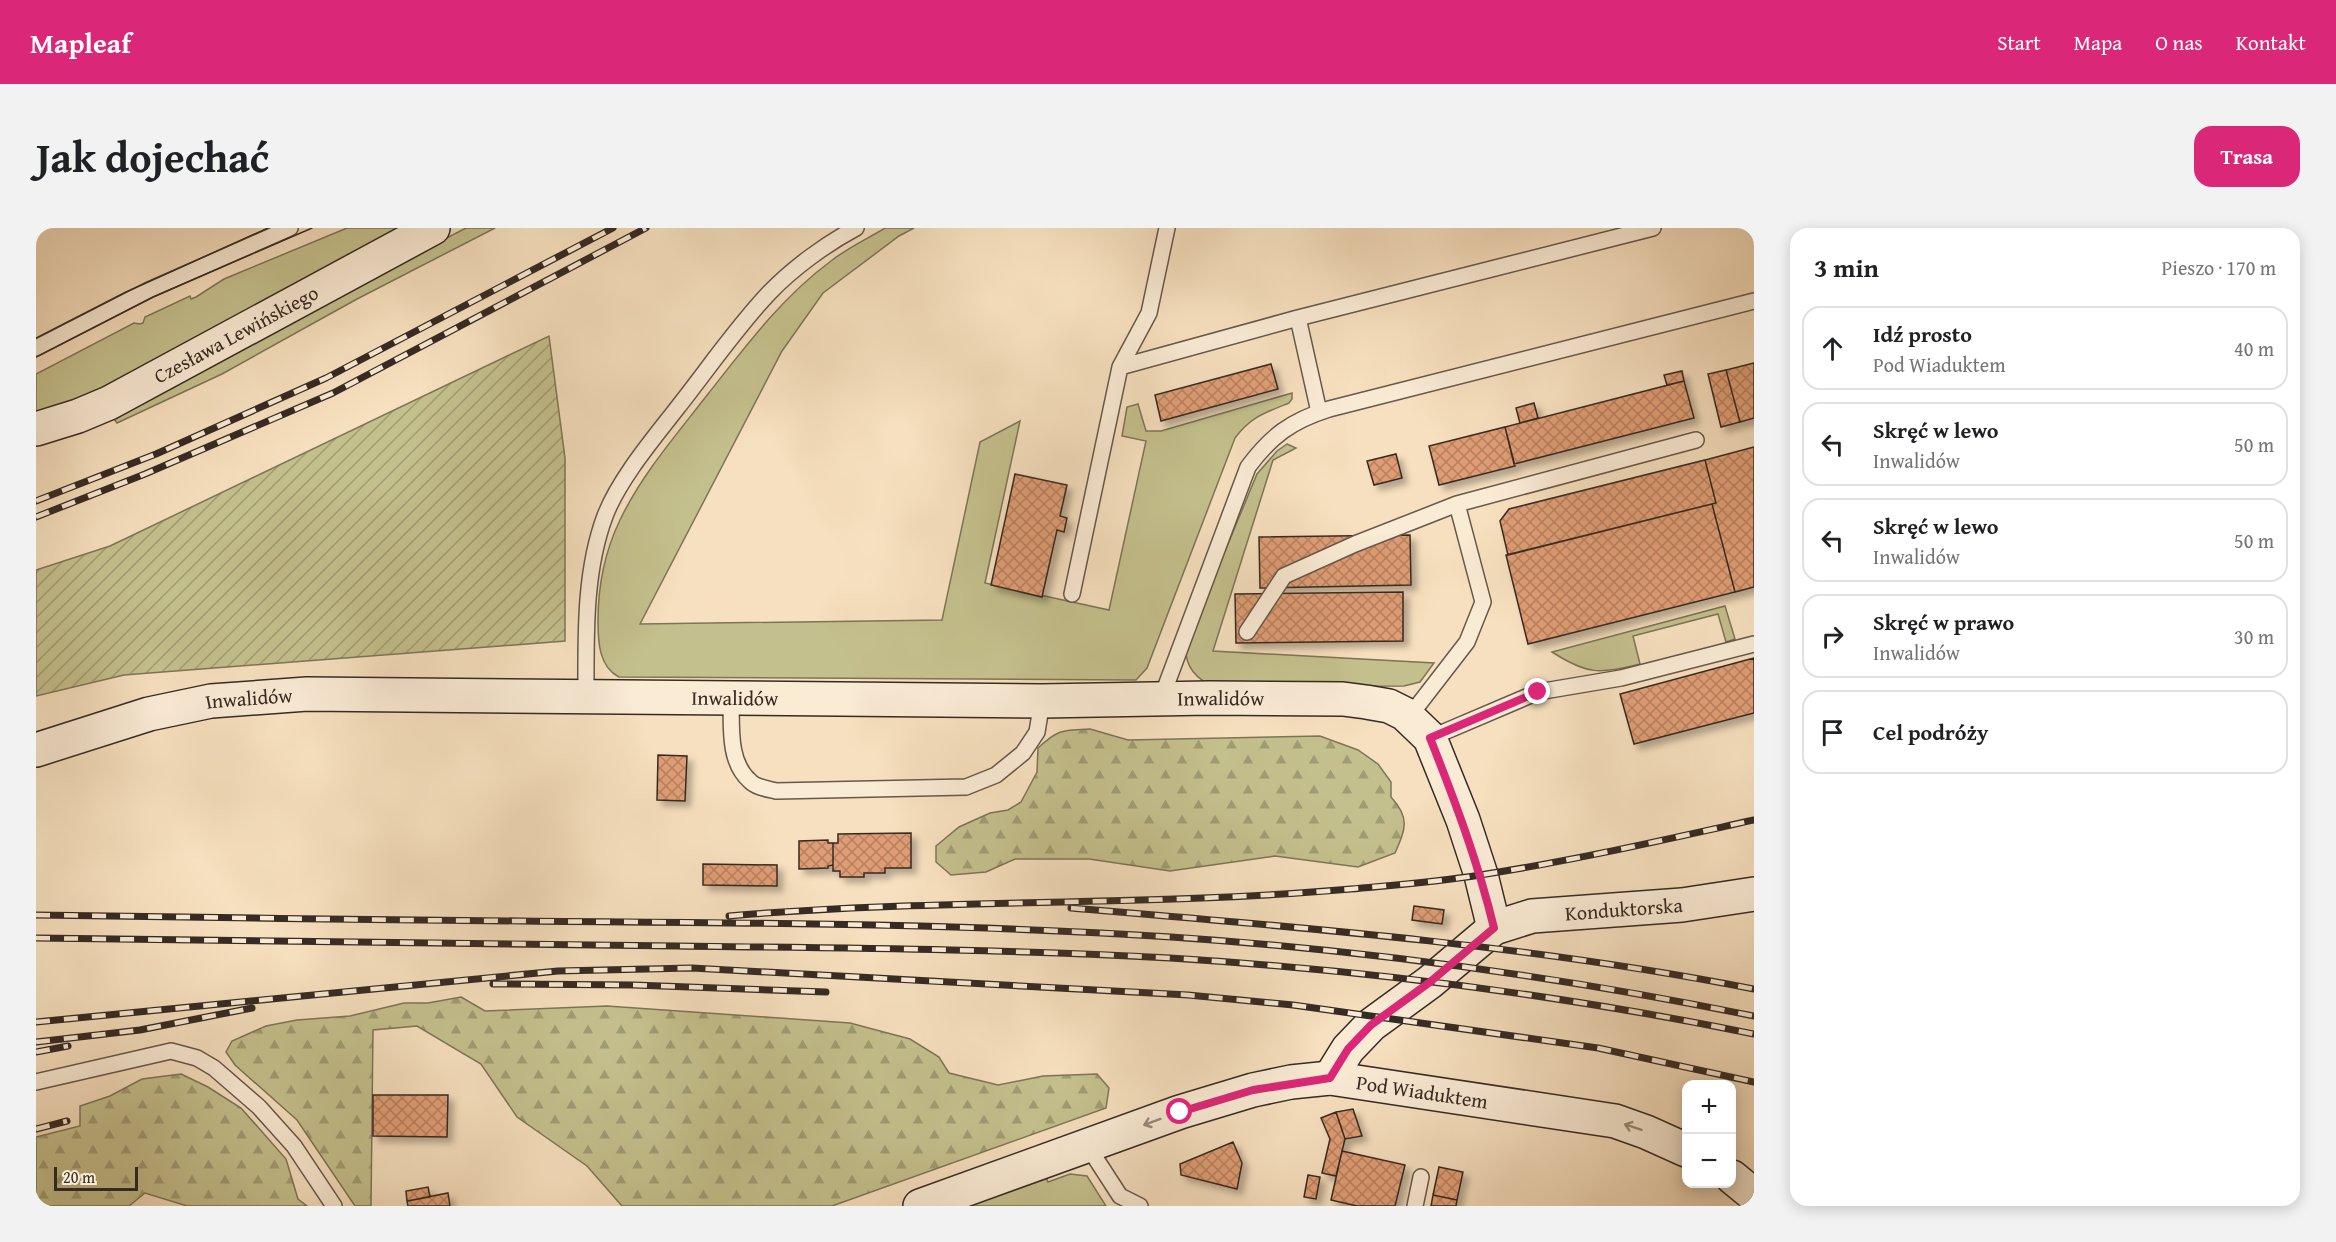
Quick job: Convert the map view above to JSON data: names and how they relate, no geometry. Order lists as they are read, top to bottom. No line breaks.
{"streets":{"street":["Czesława Lewińskiego","Inwalidów","Konduktorska","Pod Wiaduktem"]},"one_way":["Pod Wiaduktem"],"scale_bar":"20 m","page":{"header":"Mapleaf","nav":["Start","Mapa","O nas","Kontakt"],"title":"Jak dojechać","buttons":"Trasa","heading":["3 min","Pieszo · 170 m"],"list":[["Idź prosto","Pod Wiaduktem","40 m"],["Skręć w lewo","Inwalidów","50 m"],["Skręć w lewo","Inwalidów","50 m"],["Skręć w prawo","Inwalidów","30 m"],"Cel podróży"],"map_buttons":["+","−"],"scale":"20 m"}}
